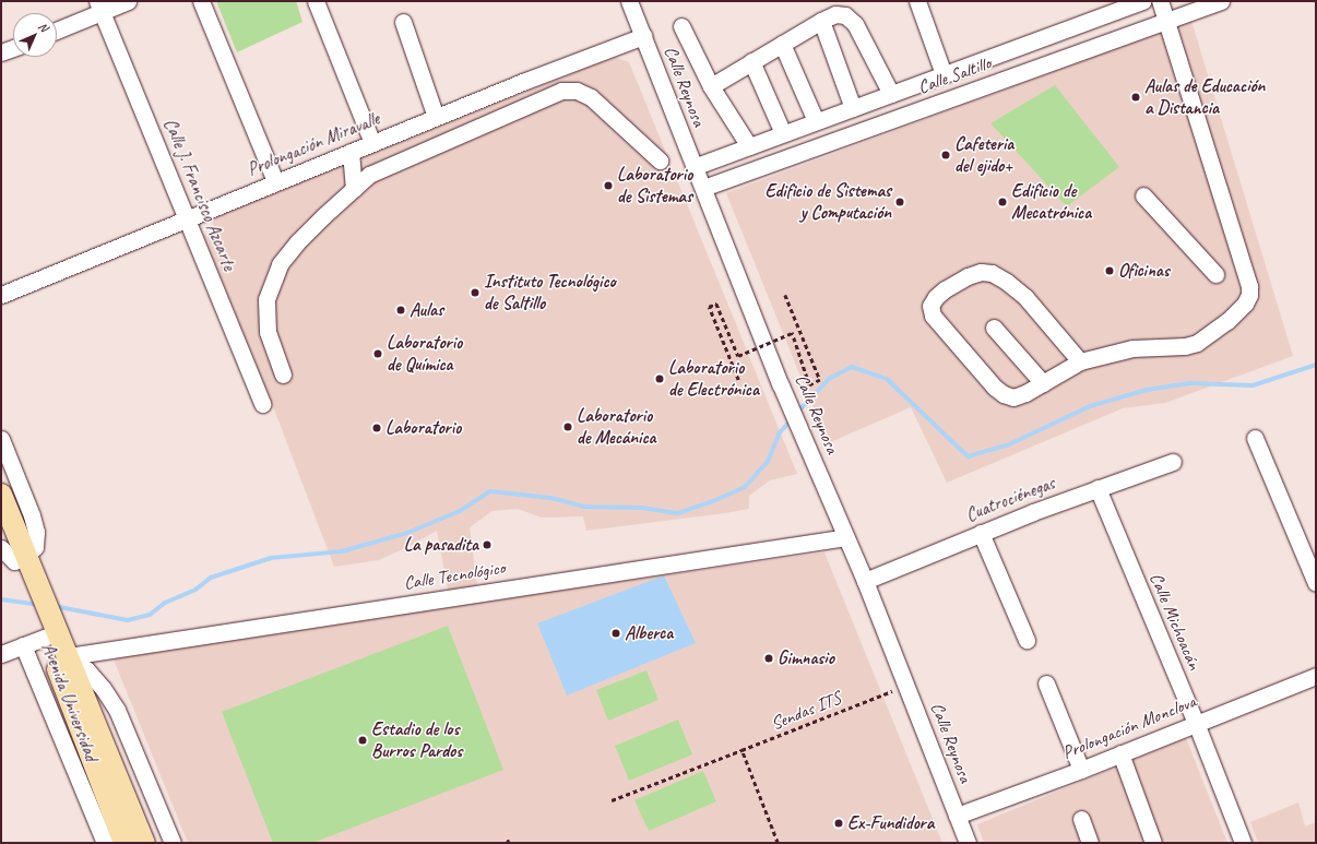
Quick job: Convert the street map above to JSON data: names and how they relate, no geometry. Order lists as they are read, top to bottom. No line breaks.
{"streets":{"main road":["Avenida Universidad"],"street":["Calle Saltillo","Calle Reynosa","Prolongación Miravalle","Calle J. Francisco Azcarte","Cuatrociénegas","Calle Tecnológico","Calle Michoacán","Prolongación Monclova"],"path":["Sendas ITS"]},"crossings":[["Calle Saltillo","Calle Reynosa"],["Calle Reynosa","Prolongación Miravalle"],["Calle Reynosa","Cuatrociénegas"],["Calle Reynosa","Calle Tecnológico"],["Calle Reynosa","Prolongación Monclova"],["Prolongación Miravalle","Calle J. Francisco Azcarte"],["Cuatrociénegas","Calle Michoacán"],["Calle Tecnológico","Avenida Universidad"],["Calle Michoacán","Prolongación Monclova"]],"places":["Aulas de Educación a Distancia","Cafeteria del ejido+","Laboratorio de Sistemas","Edificio de Sistemas y Computación","Edificio de Mecatrónica","Oficinas","Instituto Tecnológico de Saltillo","Aulas","Laboratorio de Química","Laboratorio de Electrónica","Laboratorio de Mecánica","Laboratorio","La pasadita","Alberca","Gimnasio","Estadio de los Burros Pardos","Ex-Fundidora"],"north":"top right"}
